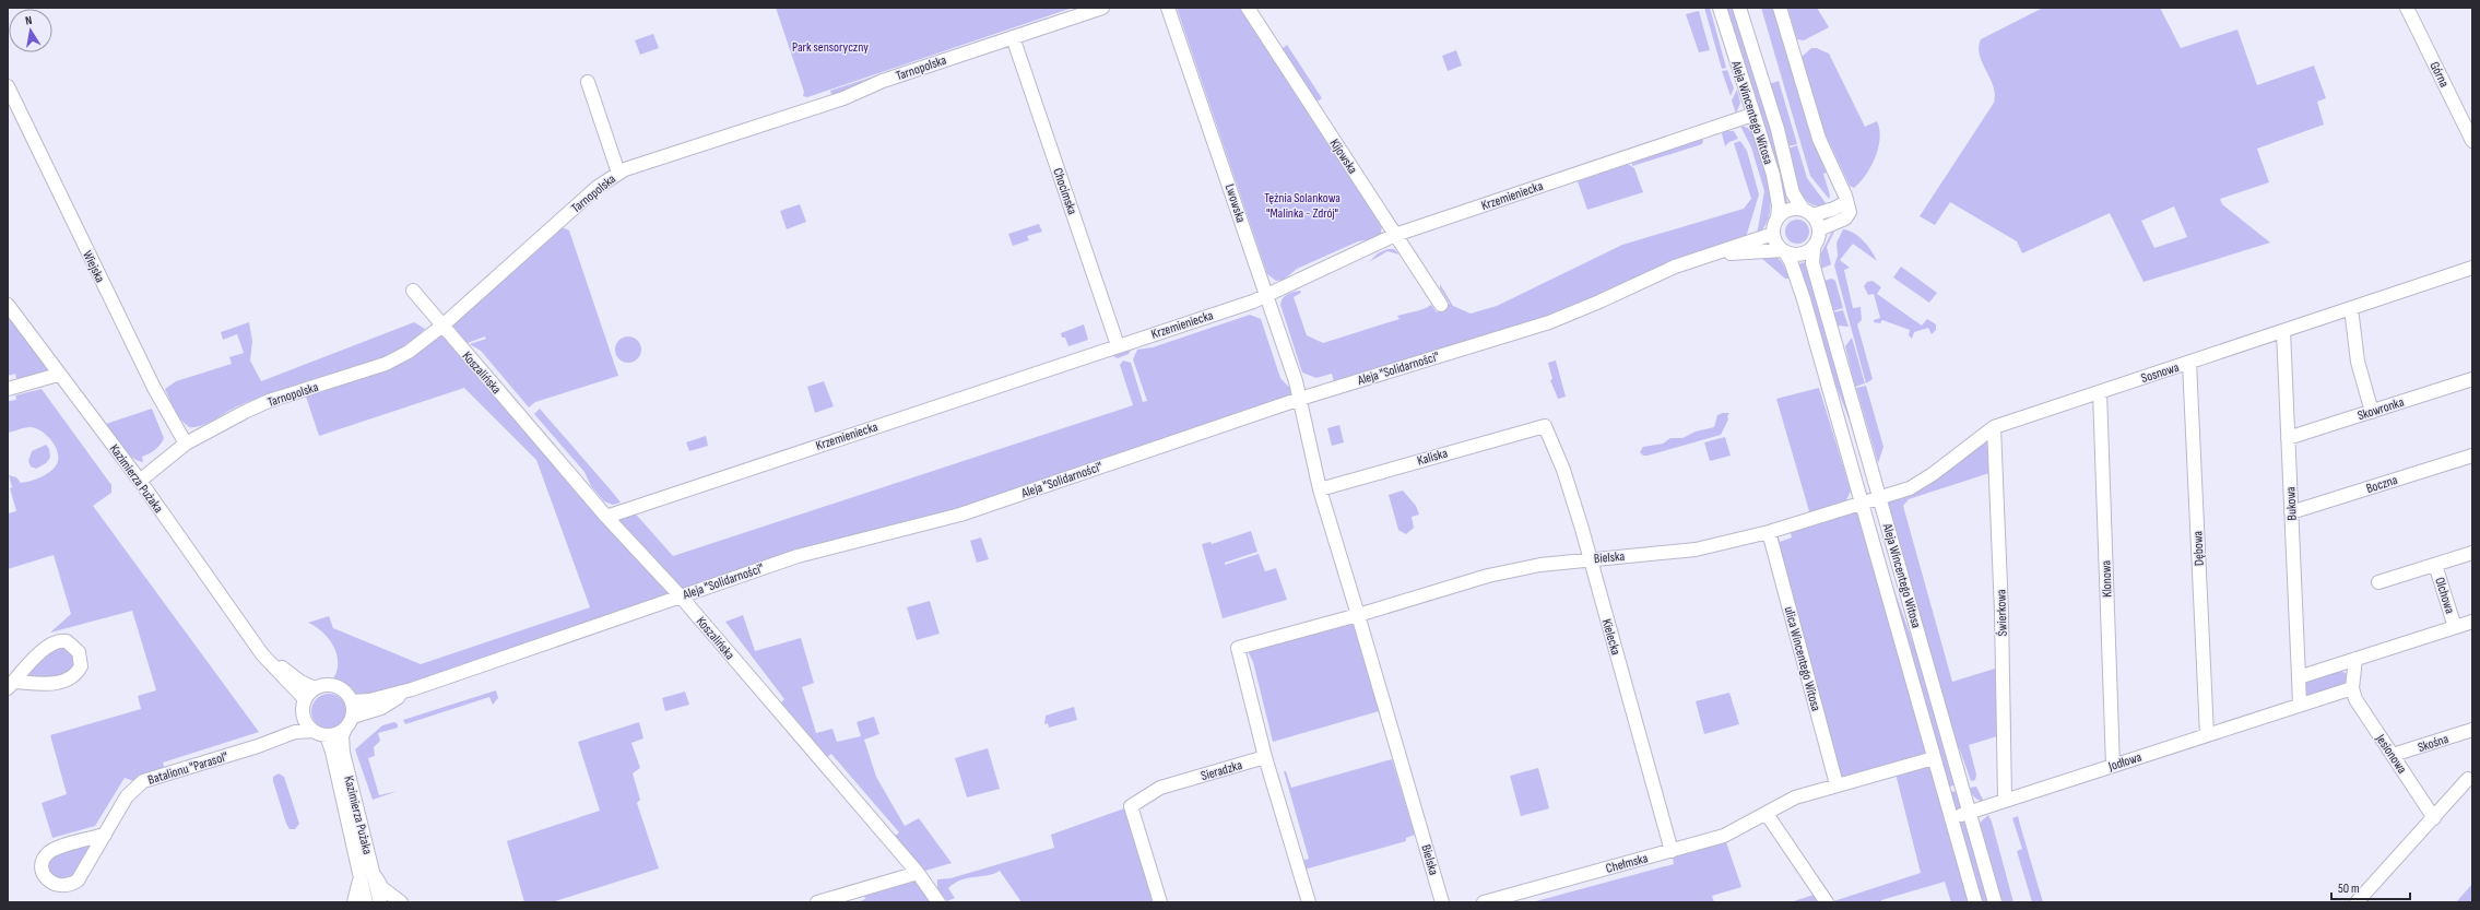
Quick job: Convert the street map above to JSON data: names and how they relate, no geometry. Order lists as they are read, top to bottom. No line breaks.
{"streets":{"street":["Tarnopolska","Górna","Aleja Wincentego Witosa","Kijowska","Chocimska","Krzemieniecka","Lwowska","Wiejska","Aleja \"Solidarności\"","Koszalińska","Sosnowa","Skowronka","Kaliska","Kazimierza Pużaka","Boczna","Bukowa","Dębowa","Bielska","Klonowa","Olchowa","Świerkowa","Kielecka","ulica Wincentego Witosa","Skośna","Jesionowa","Jodłowa","Batalionu \"Parasol\"","Sieradzka","Chełmska"]},"crossings":[["Tarnopolska","Chocimska"],["Tarnopolska","Wiejska"],["Tarnopolska","Koszalińska"],["Tarnopolska","Kazimierza Pużaka"],["Aleja Wincentego Witosa","Krzemieniecka"],["Aleja Wincentego Witosa","Aleja \"Solidarności\""],["Aleja Wincentego Witosa","Sosnowa"],["Aleja Wincentego Witosa","Bielska"],["Aleja Wincentego Witosa","Jodłowa"],["Aleja Wincentego Witosa","Chełmska"],["Kijowska","Krzemieniecka"],["Chocimska","Krzemieniecka"],["Krzemieniecka","Lwowska"],["Krzemieniecka","Koszalińska"],["Lwowska","Aleja \"Solidarności\""],["Lwowska","Bielska"],["Aleja \"Solidarności\"","Koszalińska"],["Aleja \"Solidarności\"","Kazimierza Pużaka"],["Aleja \"Solidarności\"","Bielska"],["Aleja \"Solidarności\"","Batalionu \"Parasol\""],["Sosnowa","Bukowa"],["Sosnowa","Dębowa"],["Sosnowa","Bielska"],["Sosnowa","Klonowa"],["Sosnowa","Świerkowa"],["Skowronka","Bukowa"],["Kaliska","Bielska"],["Kaliska","Kielecka"],["Kazimierza Pużaka","Batalionu \"Parasol\""],["Boczna","Bukowa"],["Dębowa","Jodłowa"],["Bielska","Kielecka"],["Bielska","ulica Wincentego Witosa"],["Klonowa","Jodłowa"],["Świerkowa","Jodłowa"],["Kielecka","Chełmska"],["ulica Wincentego Witosa","Chełmska"],["Skośna","Jesionowa"],["Jesionowa","Jodłowa"]],"parks":["Park sensoryczny","Tężnia Solankowa \"Malinka - Zdrój\""],"scale_bar":"50 m","north":"top"}
